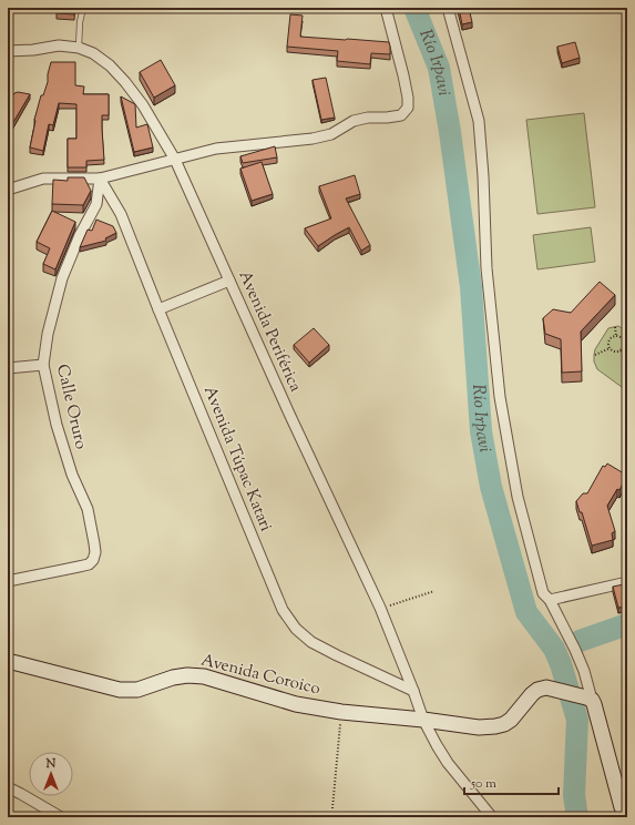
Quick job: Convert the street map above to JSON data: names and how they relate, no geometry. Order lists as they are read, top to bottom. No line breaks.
{"streets":{"main road":["Avenida Coroico"],"street":["Avenida Periférica","Calle Oruro","Avenida Túpac Katari"]},"crossings":[["Avenida Periférica","Avenida Túpac Katari"],["Avenida Periférica","Avenida Coroico"],["Calle Oruro","Avenida Túpac Katari"]],"water":["Río Irpavi"],"scale_bar":"50 m","north":"top"}
